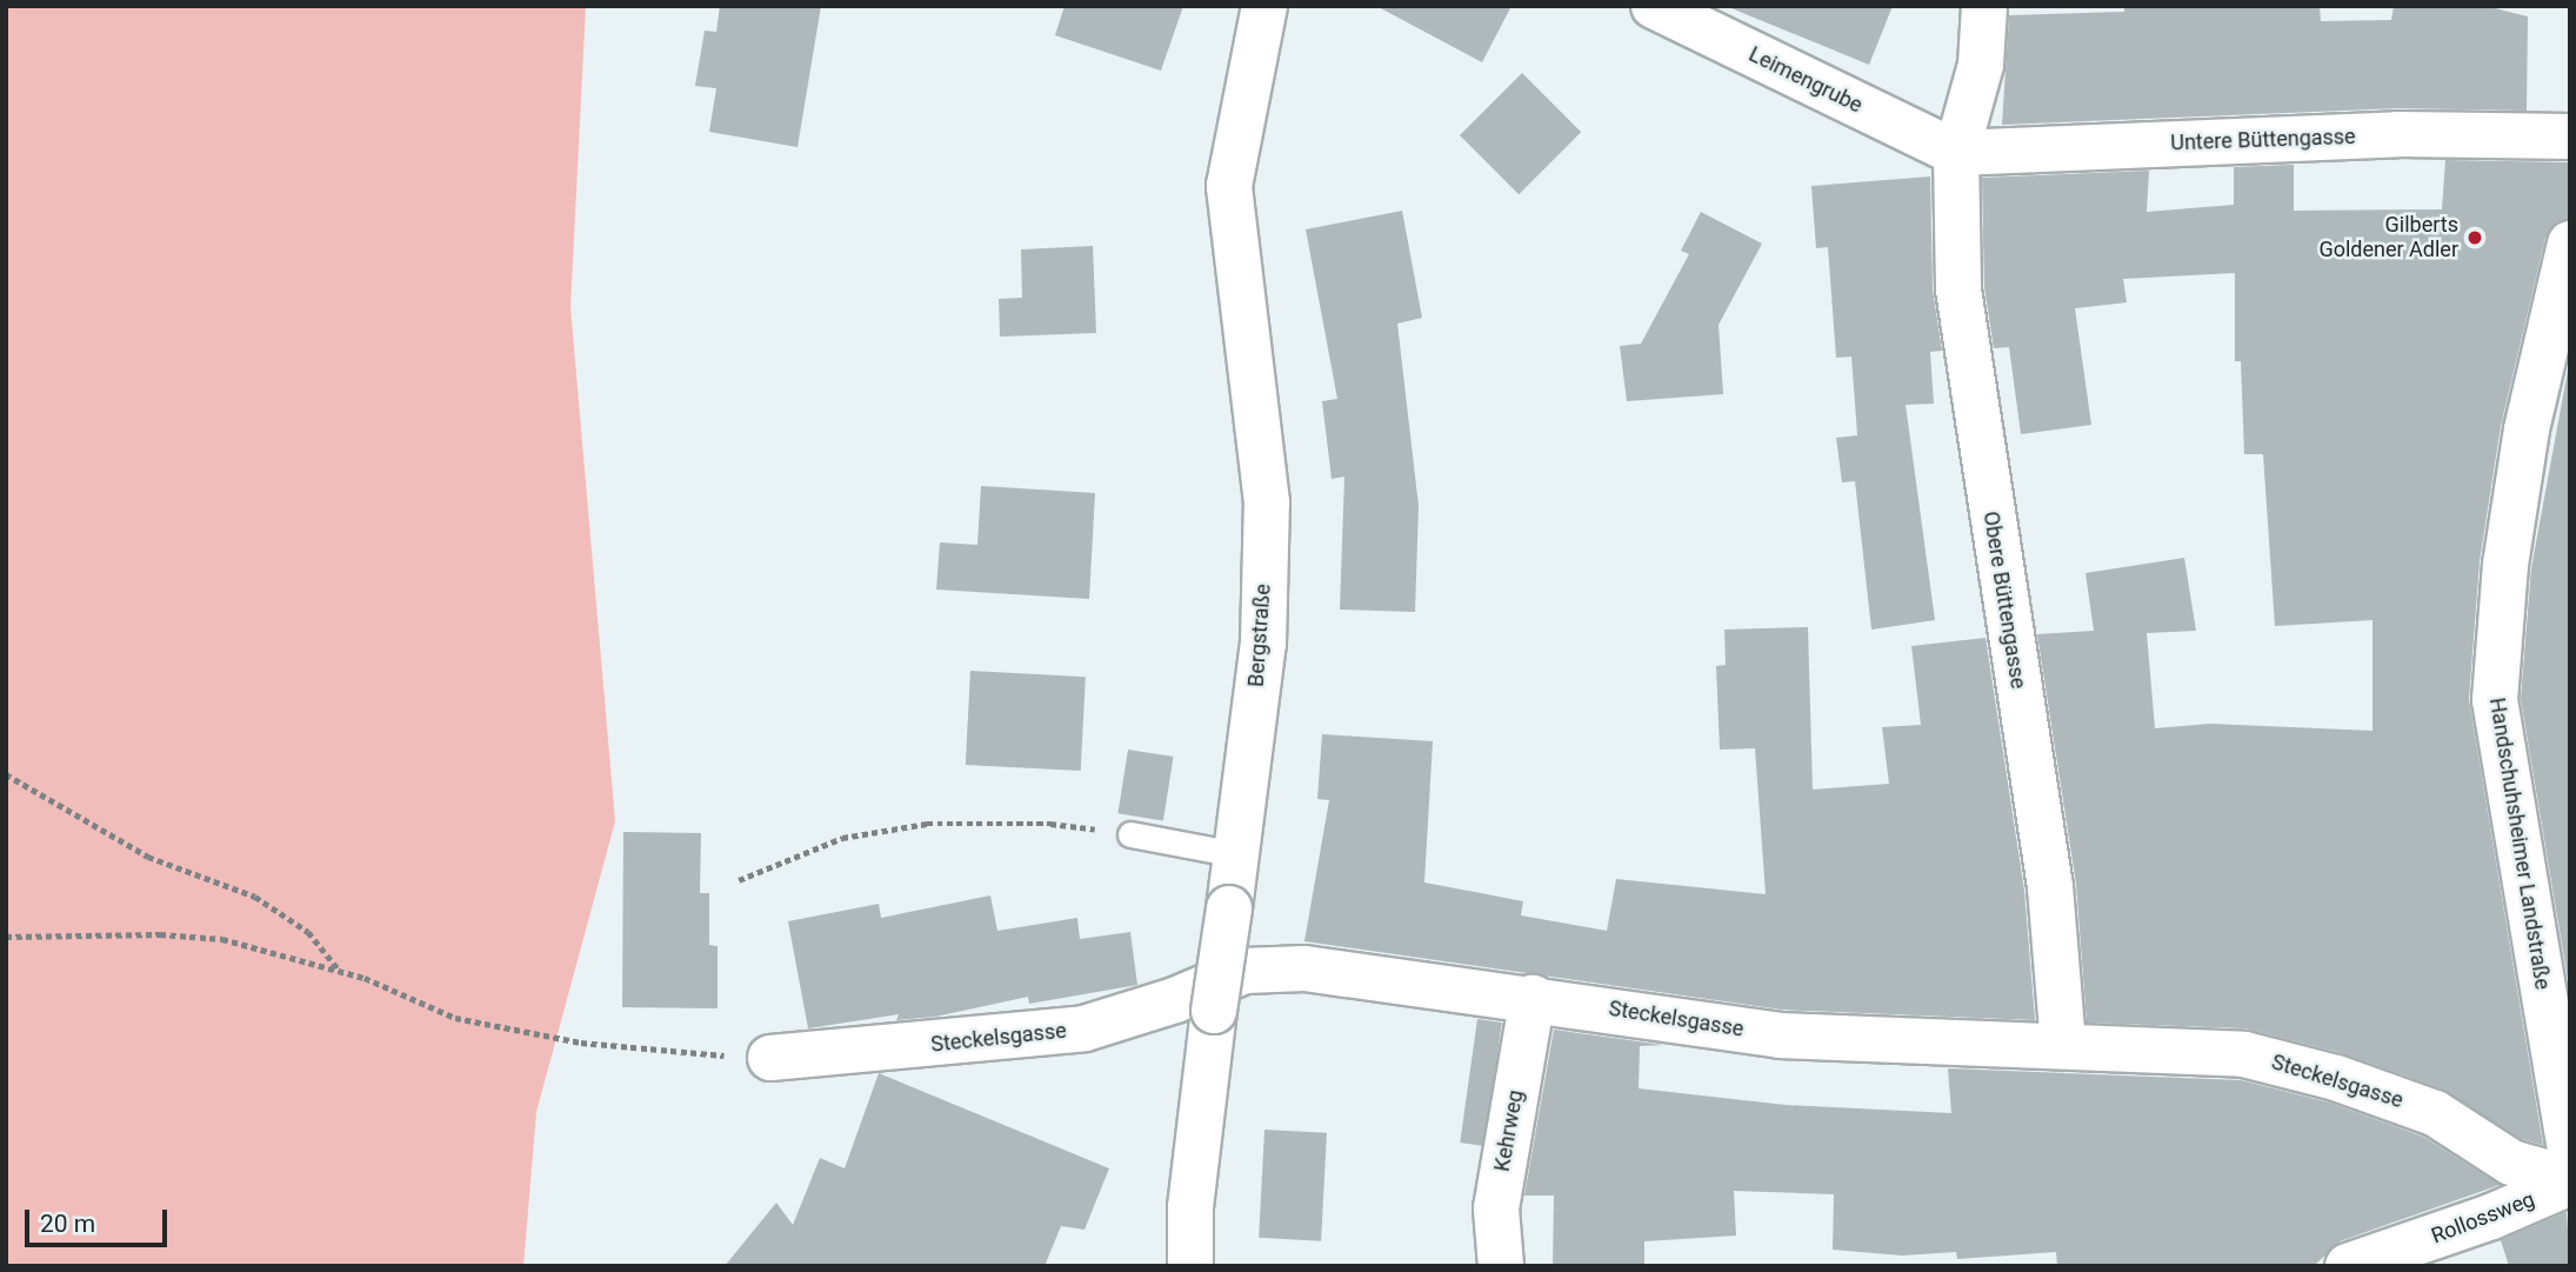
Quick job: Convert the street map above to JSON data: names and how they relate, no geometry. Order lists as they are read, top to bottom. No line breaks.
{"streets":{"street":["Leimengrube","Untere Büttengasse","Obere Büttengasse","Bergstraße","Handschuhsheimer Landstraße","Steckelsgasse","Kehrweg","Rollossweg"]},"crossings":[["Leimengrube","Untere Büttengasse"],["Leimengrube","Obere Büttengasse"],["Untere Büttengasse","Obere Büttengasse"],["Obere Büttengasse","Steckelsgasse"],["Steckelsgasse","Kehrweg"],["Steckelsgasse","Rollossweg"]],"places":["Gilberts Goldener Adler"],"scale_bar":"20 m"}
